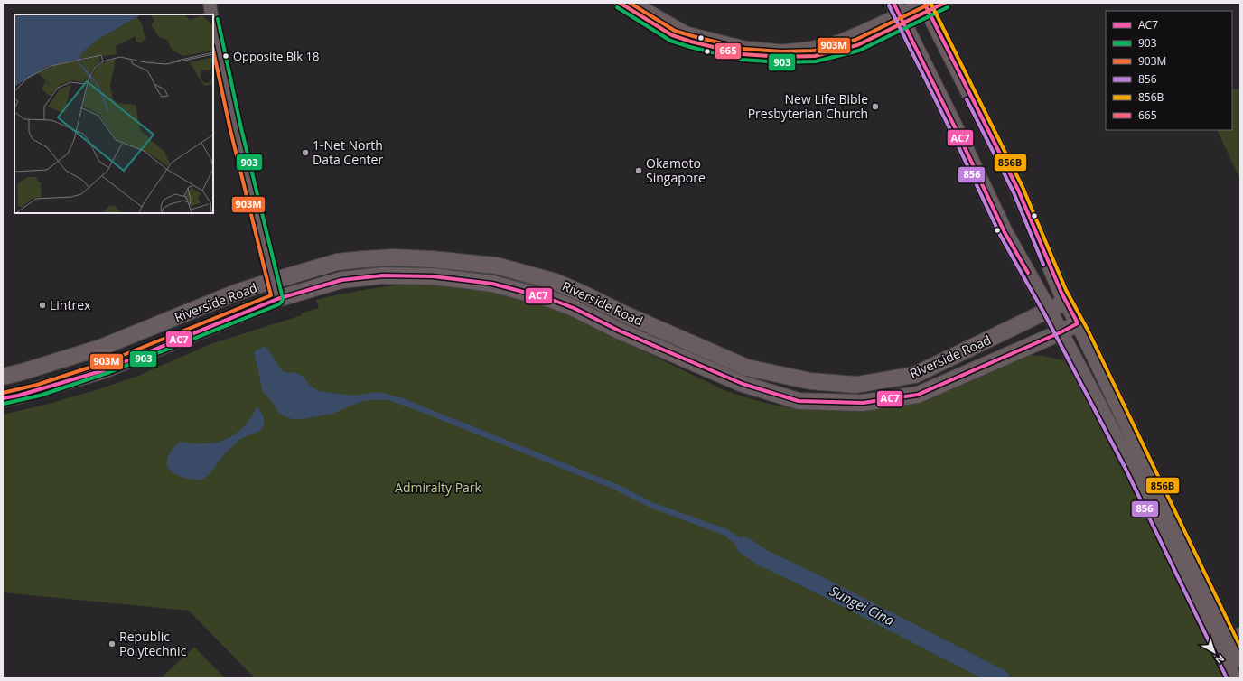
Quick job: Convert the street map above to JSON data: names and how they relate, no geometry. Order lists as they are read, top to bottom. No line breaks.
{"streets":{"main road":["Riverside Road"]},"water":["Sungei Cina"],"parks":["Admiralty Park"],"places":["Opposite Blk 18","New Life Bible Presbyterian Church","1-Net North Data Center","Okamoto Singapore","Lintrex","Republic Polytechnic"],"lines":["transit line AC7","transit line 903M","transit line 856B","transit line 665","transit line 856","transit line 903"],"legend":["AC7","903","903M","856","856B","665"],"north":"bottom right"}
